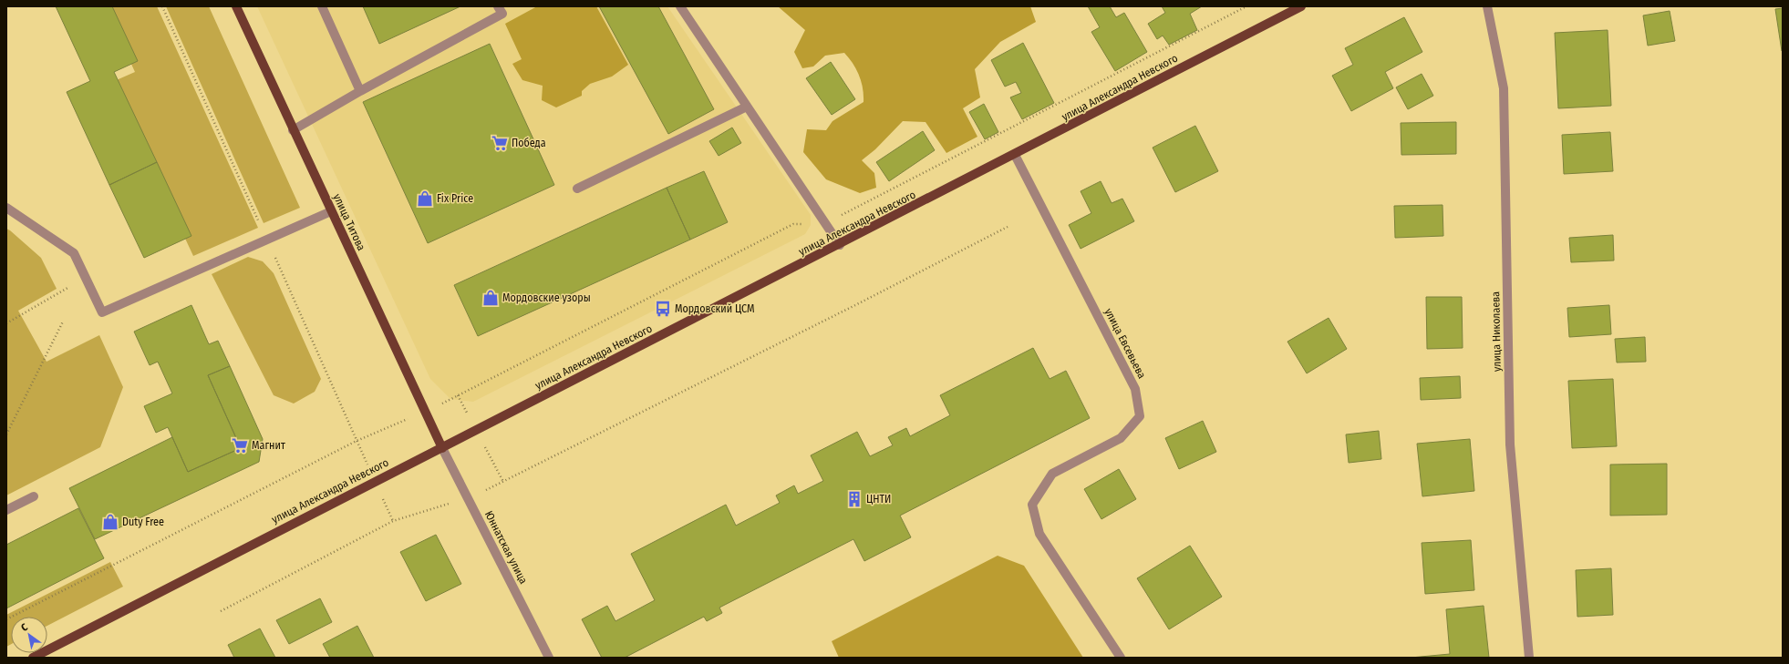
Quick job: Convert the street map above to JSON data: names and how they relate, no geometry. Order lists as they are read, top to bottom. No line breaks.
{"streets":{"main road":["улица Александра Невского","улица Титова"],"street":["улица Николаева","улица Евсевьева","Юннатская улица"]},"crossings":[["улица Александра Невского","улица Титова"],["улица Александра Невского","улица Евсевьева"],["улица Александра Невского","Юннатская улица"],["улица Титова","Юннатская улица"]],"places":{"supermarket":["Победа","Магнит"],"shop":["Fix Price","Мордовские узоры","Duty Free"],"bus stop":["Мордовский ЦСМ"],"building":["ЦНТИ"]},"north":"top left"}
